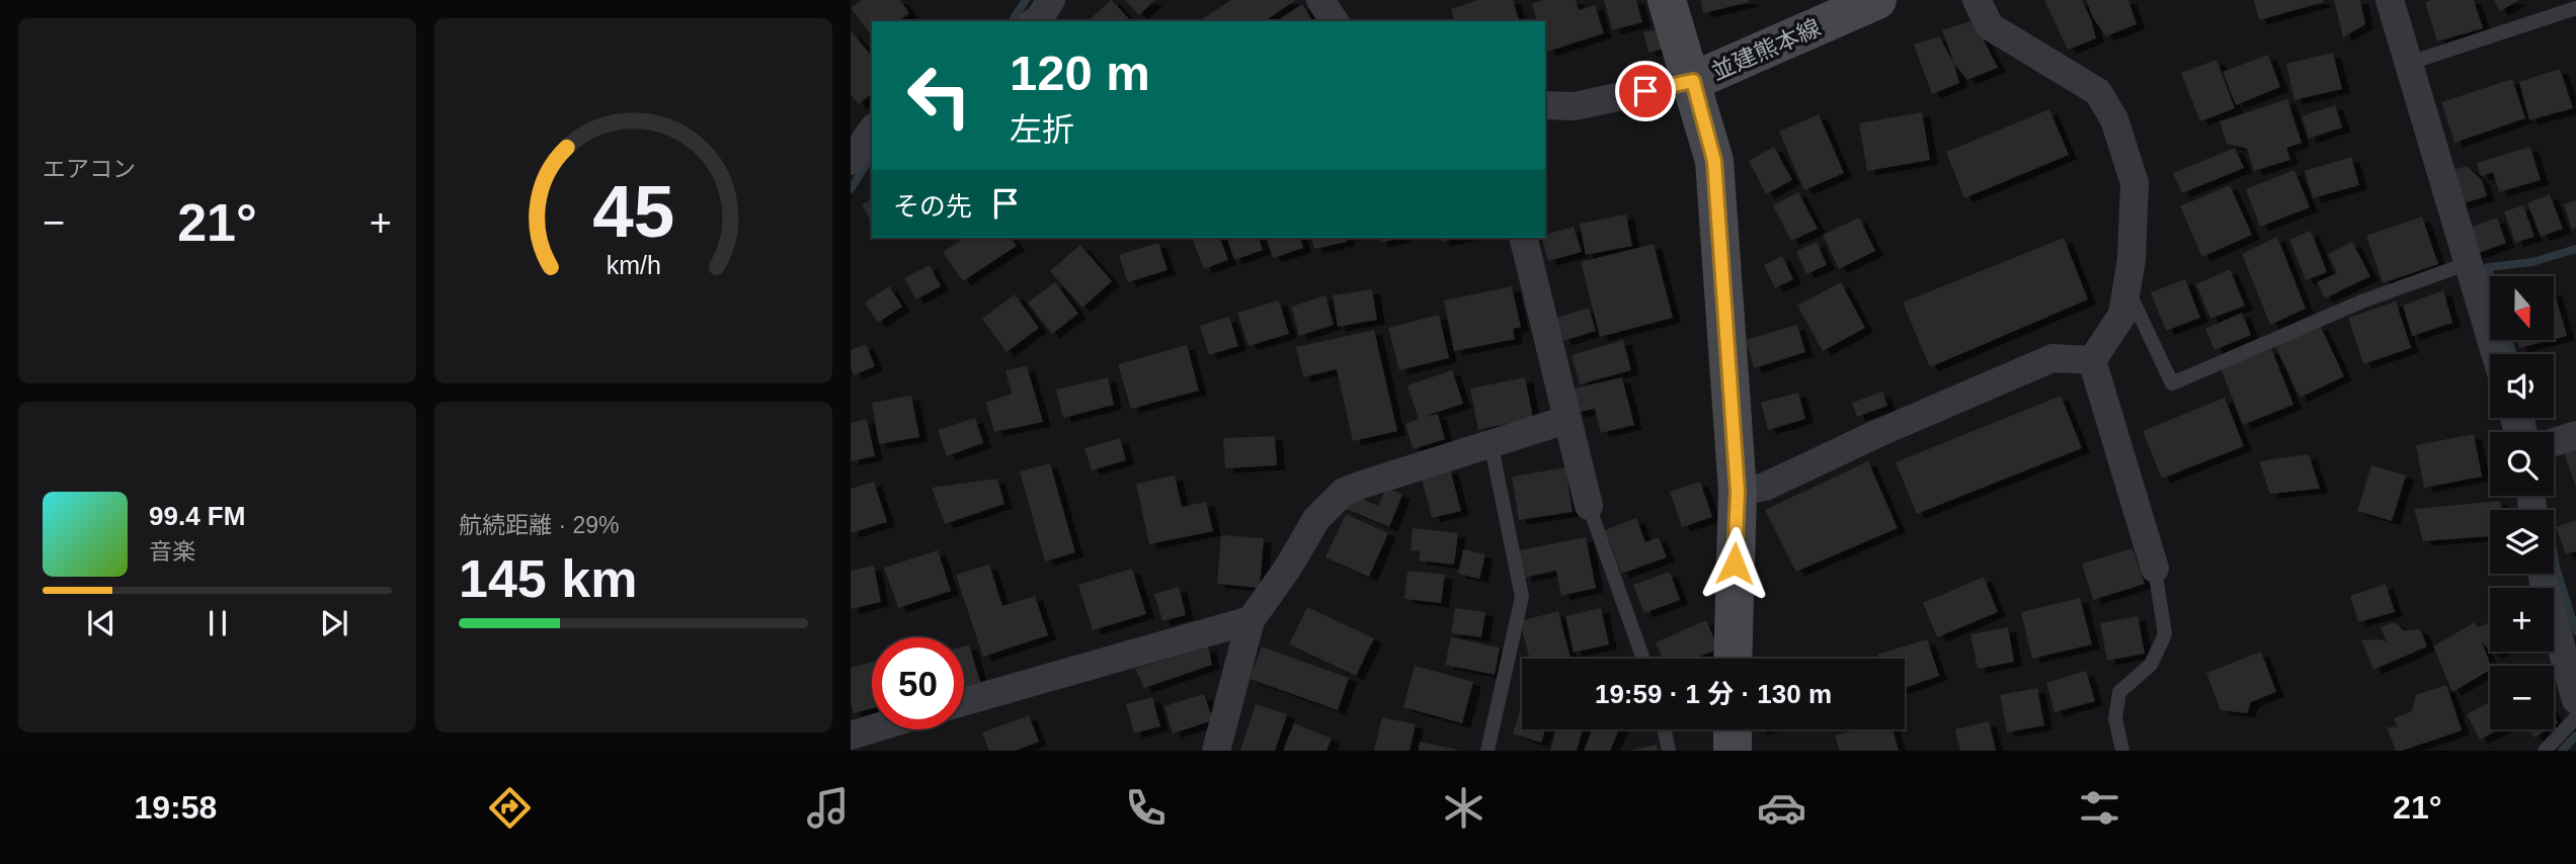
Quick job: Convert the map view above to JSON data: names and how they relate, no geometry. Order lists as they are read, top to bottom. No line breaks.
{"streets":{"main road":["並建熊本線"]},"north":"bottom","page":{"tile":["エアコン",["航続距離 · 29%","145 km"]],"turn":["120 m","左折"],"then":"その先","heat":["−","21°","+"],"map_buttons":["+","−"],"song":["99.4 FM","音楽"],"limit":"50","trip":"19:59 · 1 分 · 130 m","tabs":["19:58","21°"],"gauge":["45","km/h"]}}
